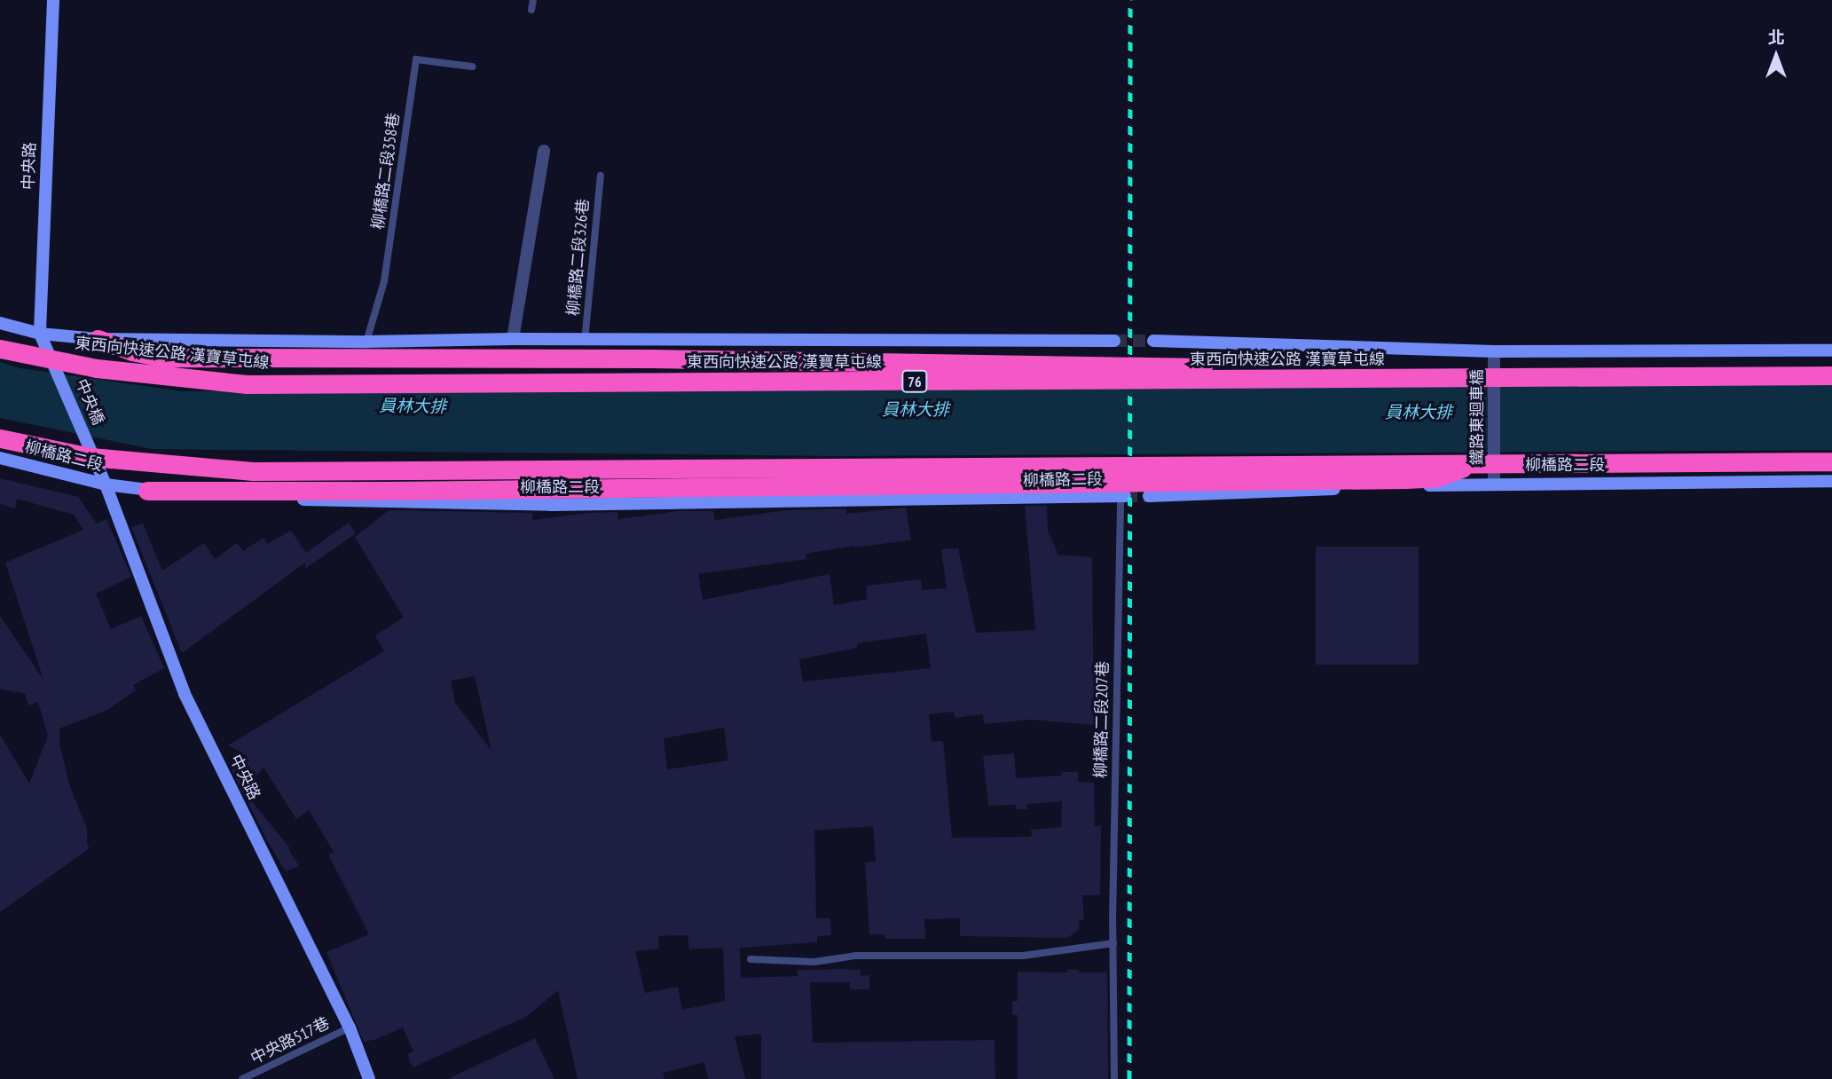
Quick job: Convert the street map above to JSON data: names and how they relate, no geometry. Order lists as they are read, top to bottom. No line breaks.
{"streets":{"highway":["東西向快速公路 漢寶草屯線","76"],"main road":["中央路","中央橋","柳橋路二段"],"street":["鐵路東迴車橋"],"lane":["柳橋路二段358巷","柳橋路二段326巷","柳橋路二段207巷","中央路517巷"]},"crossings":[["中央路","中央橋"],["中央路","柳橋路二段"],["中央路","中央路517巷"],["中央橋","柳橋路二段"],["鐵路東迴車橋","柳橋路二段"],["柳橋路二段","柳橋路二段207巷"]],"water":["員林大排"],"north":"top"}
